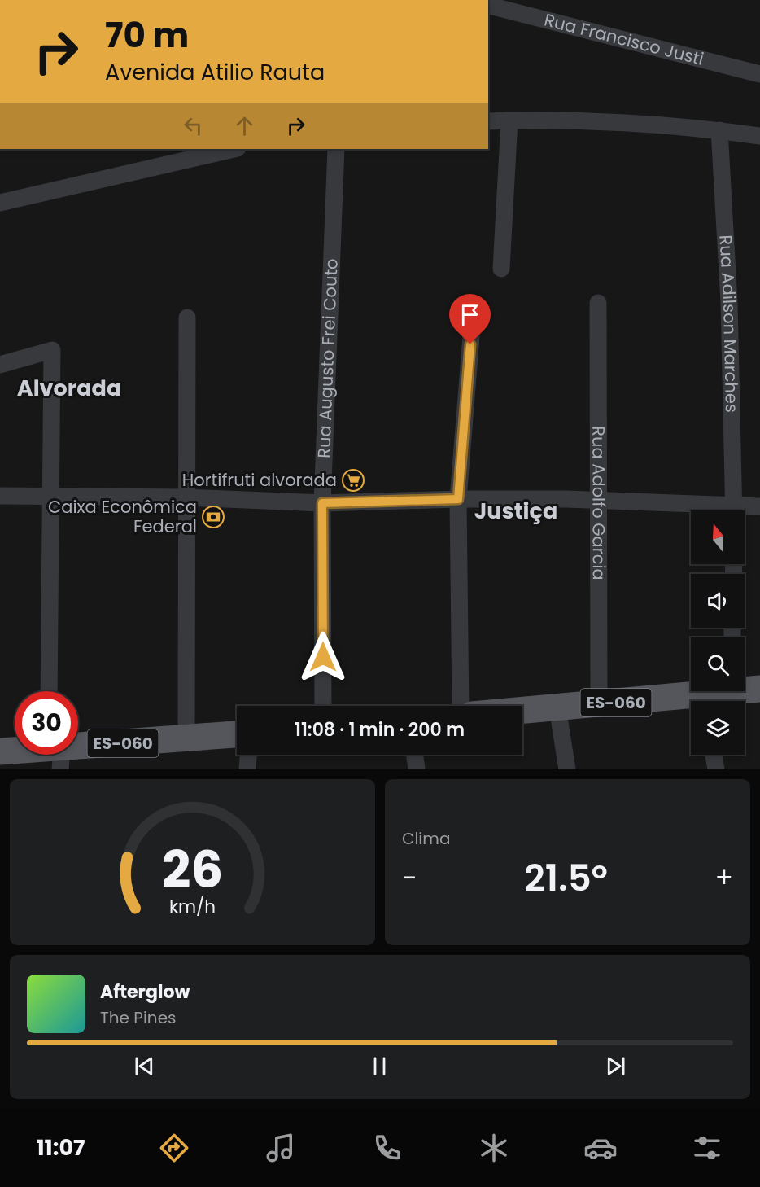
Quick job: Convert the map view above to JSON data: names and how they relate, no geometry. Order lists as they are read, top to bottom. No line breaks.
{"streets":{"main road":["ES-060"],"street":["Rua Francisco Justi","Rua Adilson Marches","Rua Augusto Frei Couto","Rua Adolfo Garcia"]},"crossings":[["Rua Adolfo Garcia","ES-060"]],"districts":["Alvorada","Justiça"],"places":{"supermarket":["Hortifruti alvorada"],"bank":["Caixa Econômica Federal"]},"north":"top","page":{"turn":["70 m","Avenida Atilio Rauta"],"limit":"30","trip":"11:08 · 1 min · 200 m","tile":"Clima","heat":["−","21.5°","+"],"song":["Afterglow","The Pines"],"tabs":"11:07","gauge":["26","km/h"]}}
